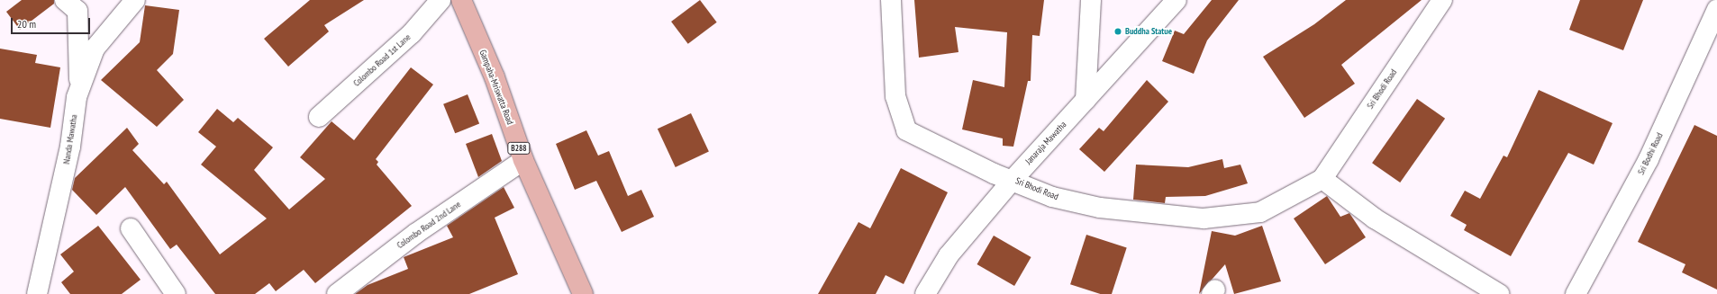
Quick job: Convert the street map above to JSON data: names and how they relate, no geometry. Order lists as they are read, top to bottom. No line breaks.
{"streets":{"main road":["Gampaha-Mriswatta Road","B288"],"street":["Colombo Road 1st Lane","Sri Bhodi Road","Nanda Mawatha","Janaraja Mawatha","Sri Bodhi Road","Colombo Road 2nd Lane"]},"crossings":[["Gampaha-Mriswatta Road","Colombo Road 2nd Lane"],["Sri Bhodi Road","Janaraja Mawatha"]],"places":["Buddha Statue"],"scale_bar":"20 m"}
